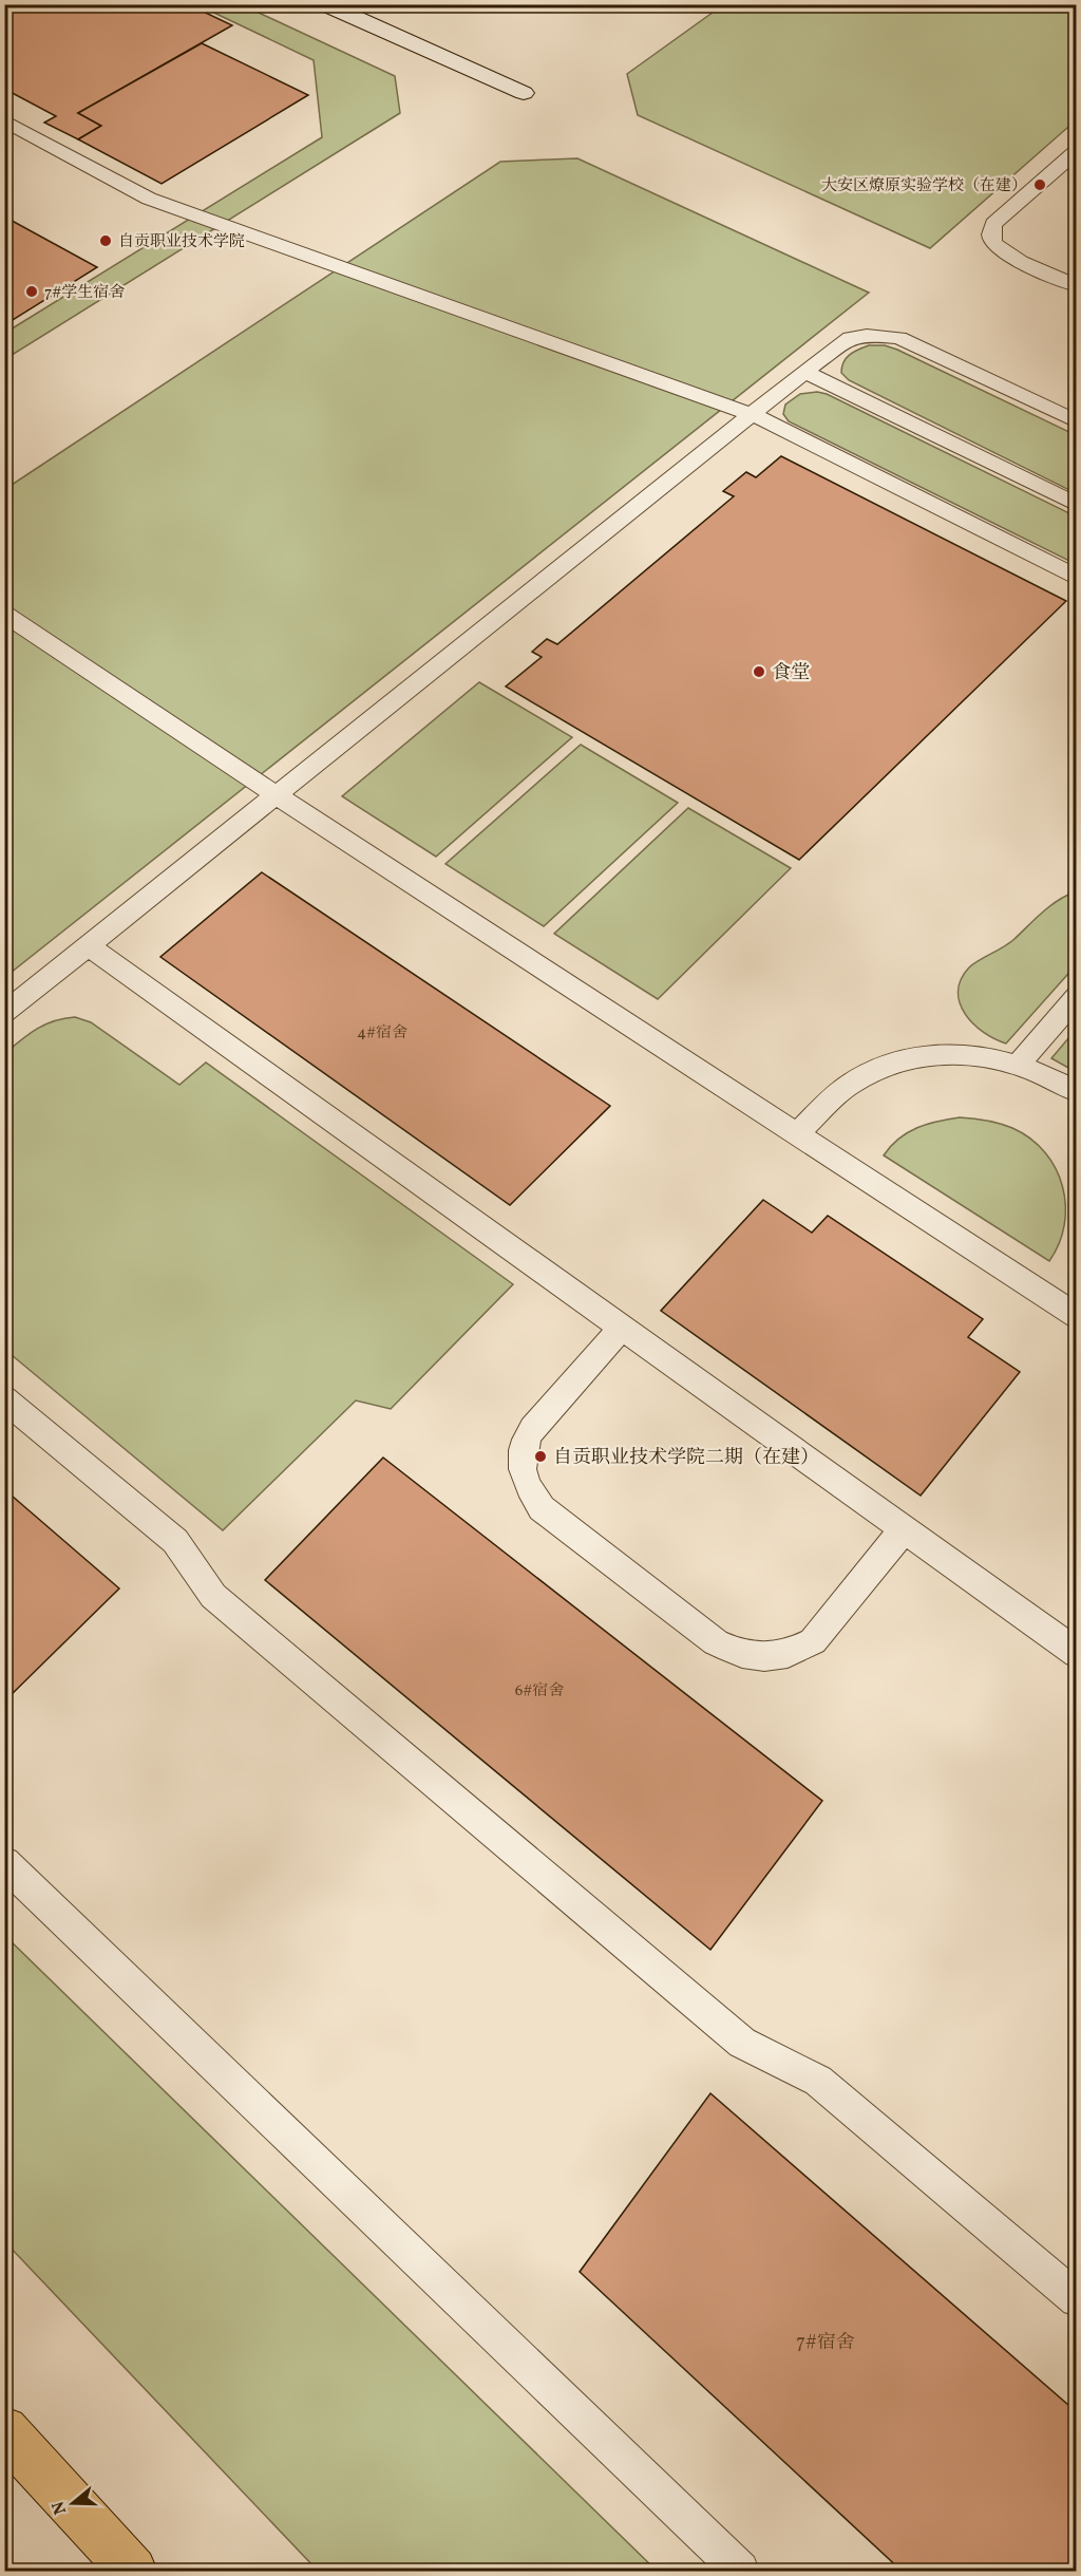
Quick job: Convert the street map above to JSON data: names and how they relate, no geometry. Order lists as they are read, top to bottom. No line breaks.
{"places":["大安区燎原实验学校（在建）","自贡职业技术学院","7#学生宿舍","食堂","自贡职业技术学院二期（在建）"],"house_numbers":["4#宿舍","6#宿舍","7#宿舍"],"north":"left"}
